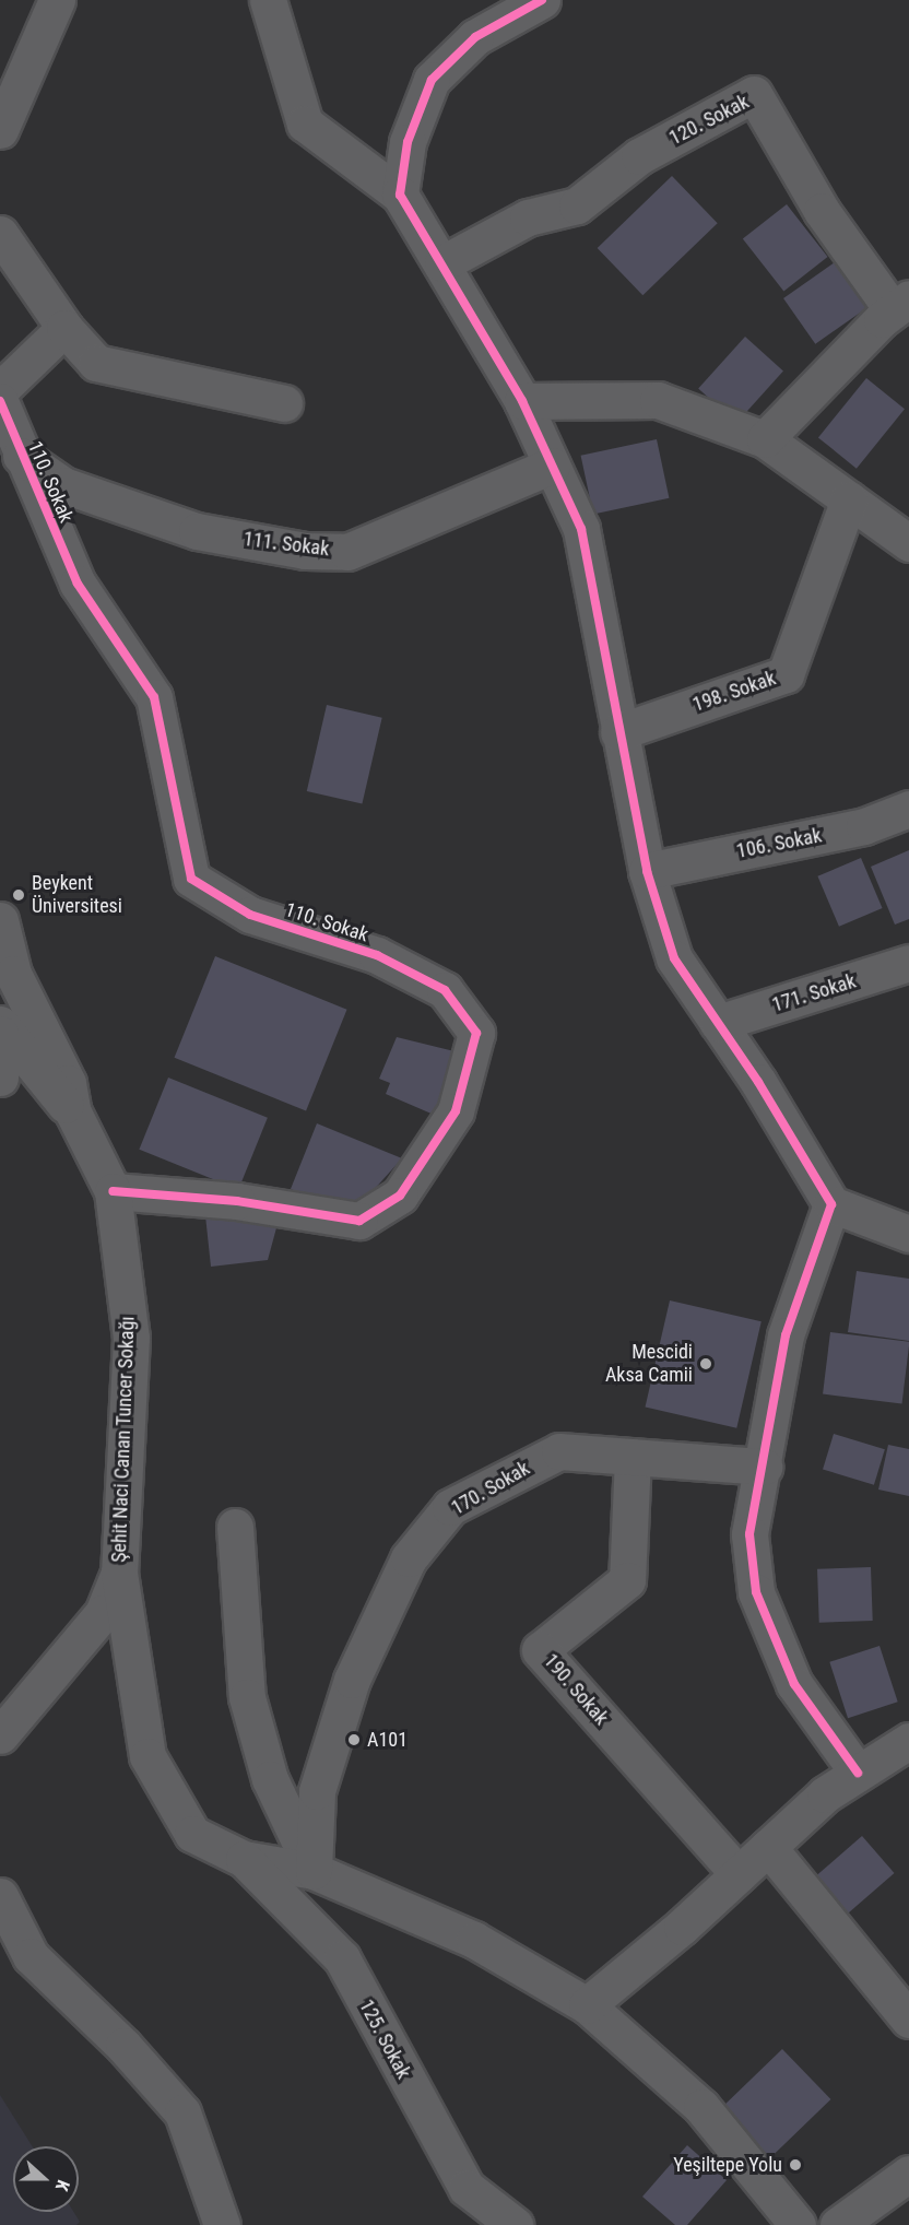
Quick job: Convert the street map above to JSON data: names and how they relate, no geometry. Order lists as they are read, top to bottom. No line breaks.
{"streets":{"street":["120. Sokak","110. Sokak","111. Sokak","198. Sokak","106. Sokak","171. Sokak","Şehit Naci Canan Tuncer Sokağı","170. Sokak","190. Sokak","125. Sokak"]},"crossings":[["110. Sokak","111. Sokak"],["110. Sokak","Şehit Naci Canan Tuncer Sokağı"],["170. Sokak","190. Sokak"]],"places":["Beykent Üniversitesi","Mescidi Aksa Camii","A101","Yeşiltepe Yolu"],"north":"right"}
